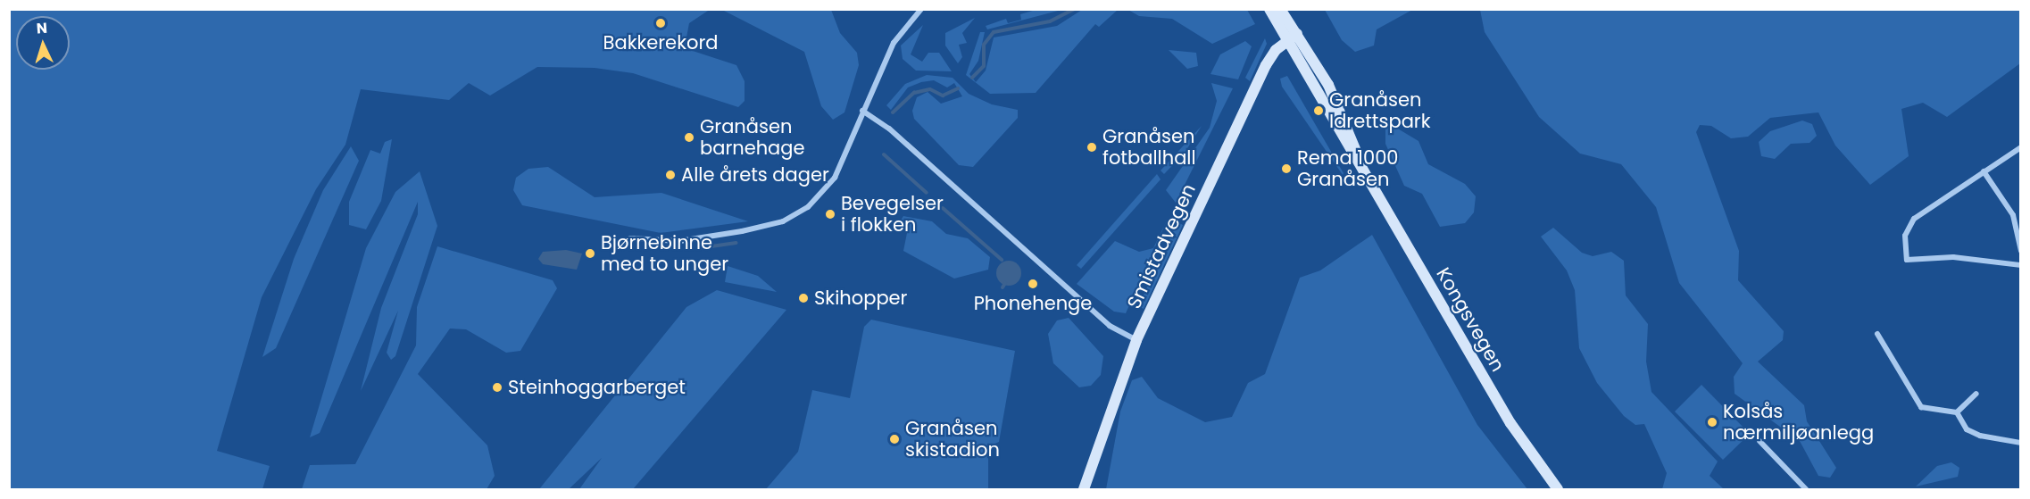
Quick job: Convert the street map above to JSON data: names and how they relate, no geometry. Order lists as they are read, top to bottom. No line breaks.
{"streets":{"main road":["Smistadvegen","Kongsvegen"]},"crossings":[["Smistadvegen","Kongsvegen"]],"places":["Bakkerekord","Granåsen Idrettspark","Granåsen barnehage","Granåsen fotballhall","Rema 1000 Granåsen","Alle årets dager","Bevegelser i flokken","Bjørnebinne med to unger","Phonehenge","Skihopper","Steinhoggarberget","Kolsås nærmiljøanlegg","Granåsen skistadion"],"north":"top"}
